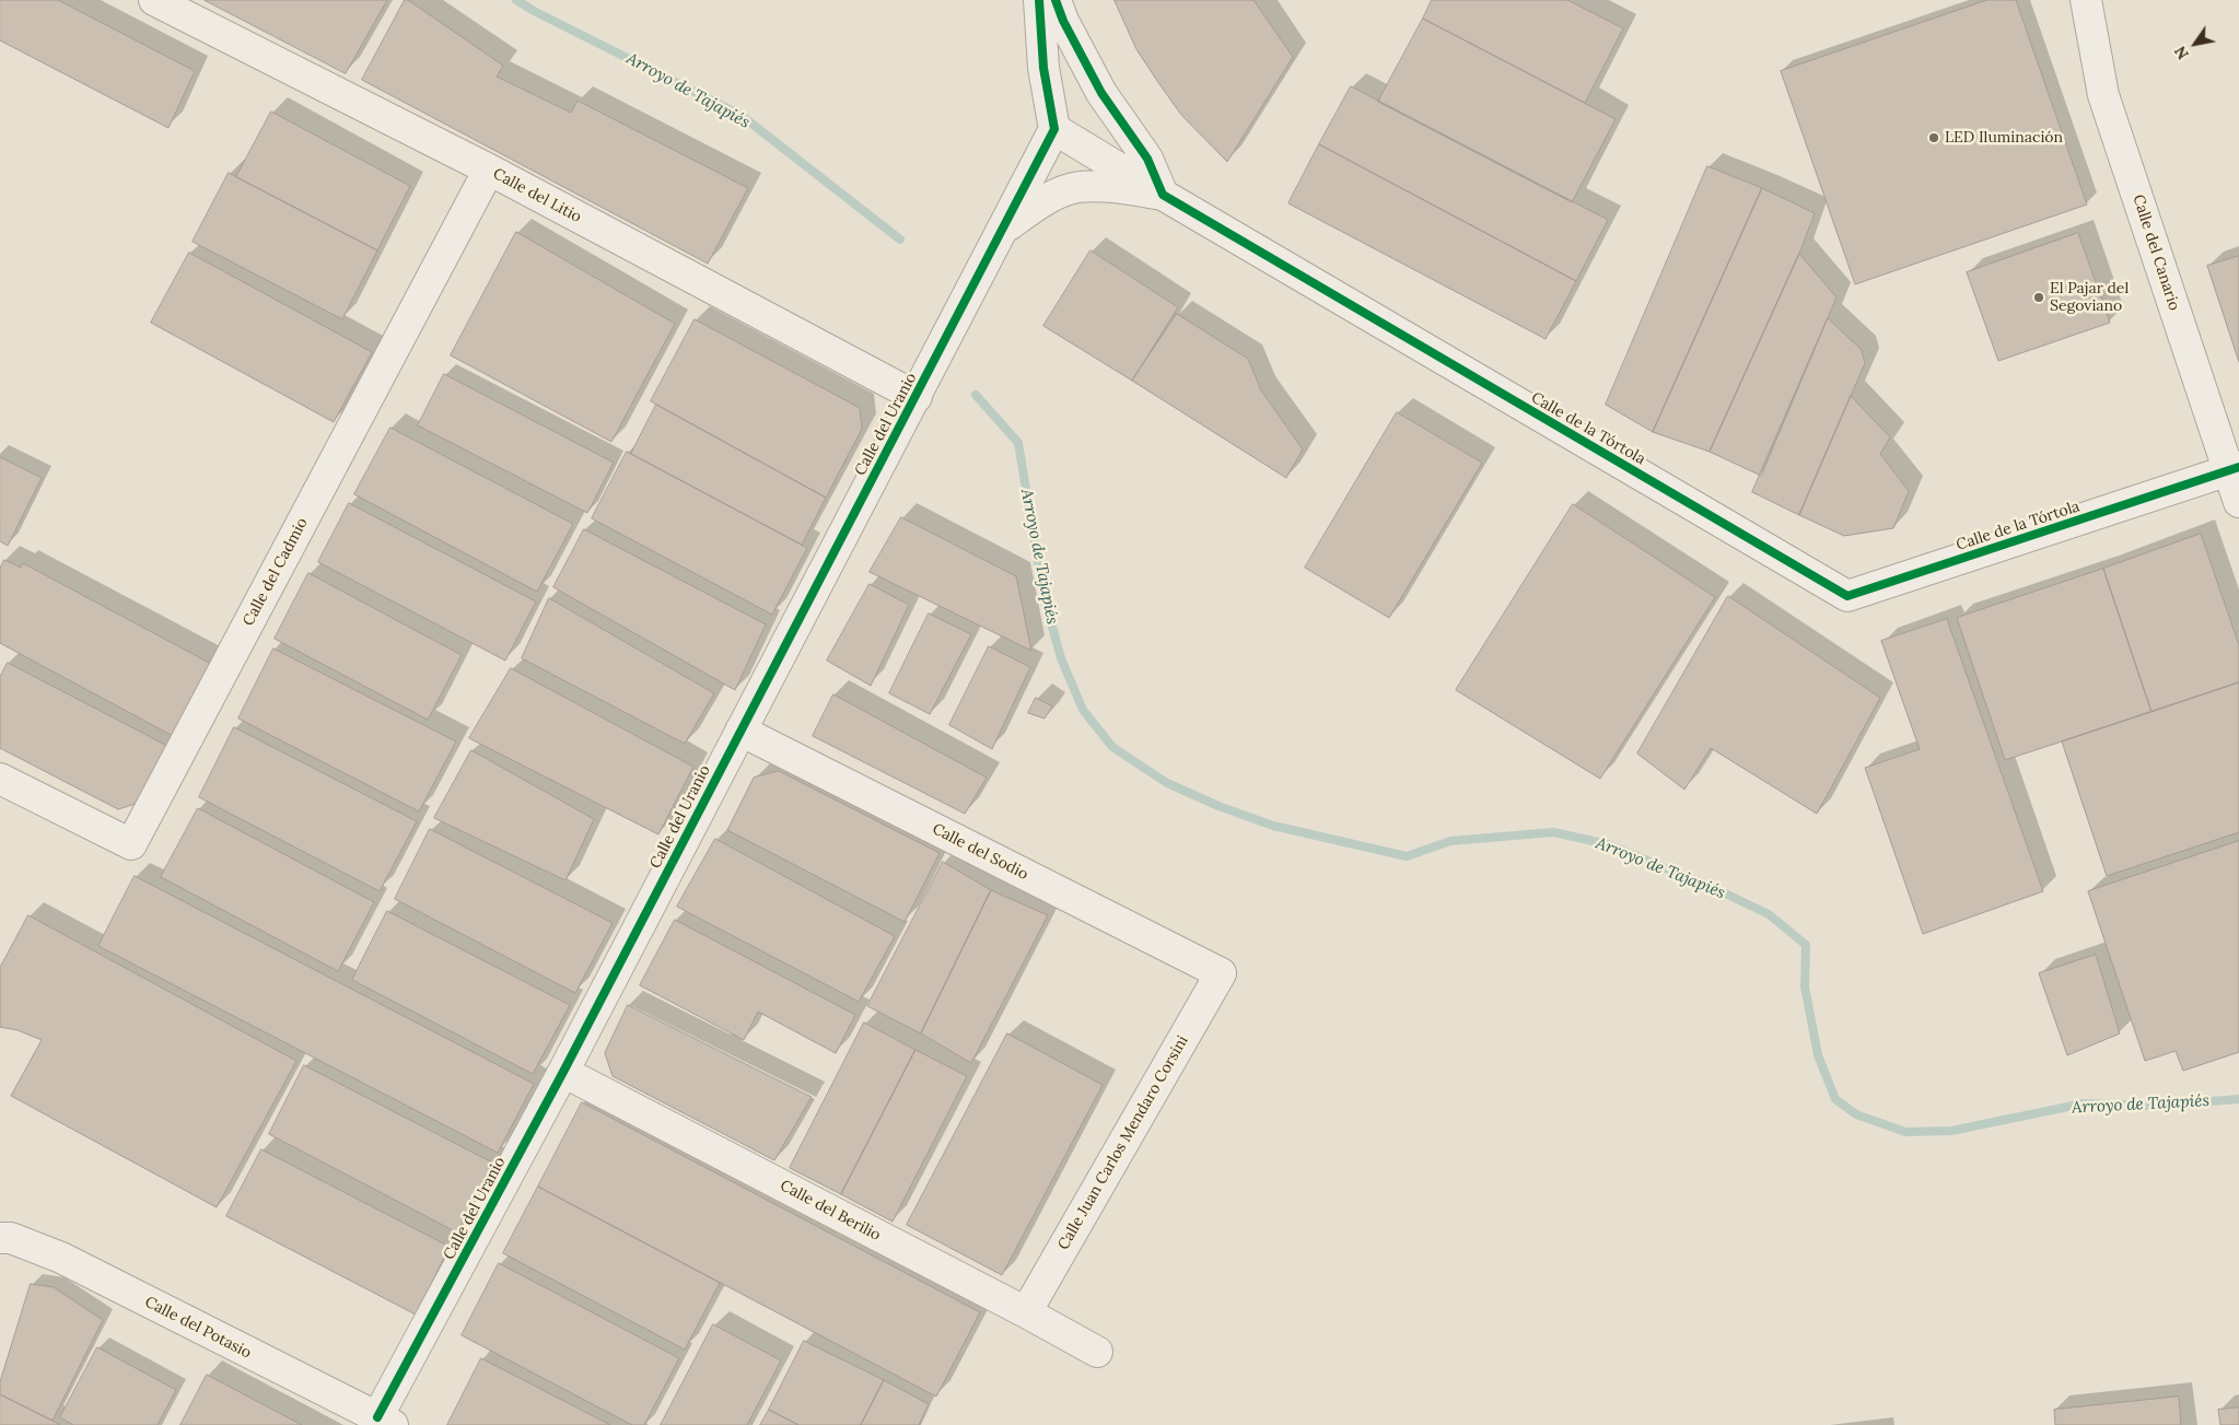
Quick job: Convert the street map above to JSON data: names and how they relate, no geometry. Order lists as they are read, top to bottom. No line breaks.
{"streets":{"street":["Calle del Litio","Calle del Canario","Calle del Uranio","Calle de la Tórtola","Calle del Cadmio","Calle del Sodio","Calle Juan Carlos Mendaro Corsini","Calle del Berilio","Calle del Potasio"]},"crossings":[["Calle del Litio","Calle del Uranio"],["Calle del Litio","Calle del Cadmio"],["Calle del Canario","Calle de la Tórtola"],["Calle del Uranio","Calle de la Tórtola"],["Calle del Uranio","Calle del Sodio"],["Calle del Uranio","Calle del Berilio"],["Calle del Uranio","Calle del Potasio"],["Calle del Sodio","Calle Juan Carlos Mendaro Corsini"],["Calle Juan Carlos Mendaro Corsini","Calle del Berilio"]],"water":["Arroyo de Tajapiés"],"places":["LED Iluminación","El Pajar del Segoviano"],"north":"bottom left"}
